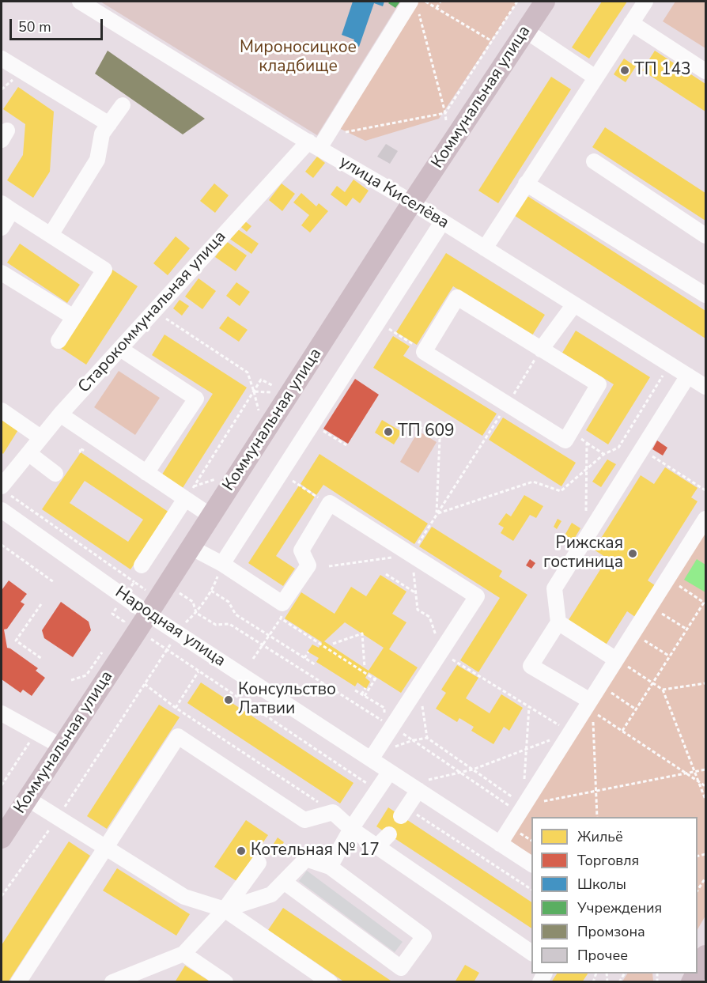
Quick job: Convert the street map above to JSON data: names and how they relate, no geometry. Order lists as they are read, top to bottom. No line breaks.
{"streets":{"main road":["Коммунальная улица"],"street":["улица Киселёва","Старокоммунальная улица","Народная улица"]},"crossings":[["Коммунальная улица","улица Киселёва"],["Коммунальная улица","Народная улица"],["улица Киселёва","Старокоммунальная улица"]],"parks":["Мироносицкое кладбище"],"places":["ТП 143","ТП 609","Рижская гостиница","Консульство Латвии","Котельная № 17"],"legend":["Жильё","Торговля","Школы","Учреждения","Промзона","Прочее"],"scale_bar":"50 m"}
